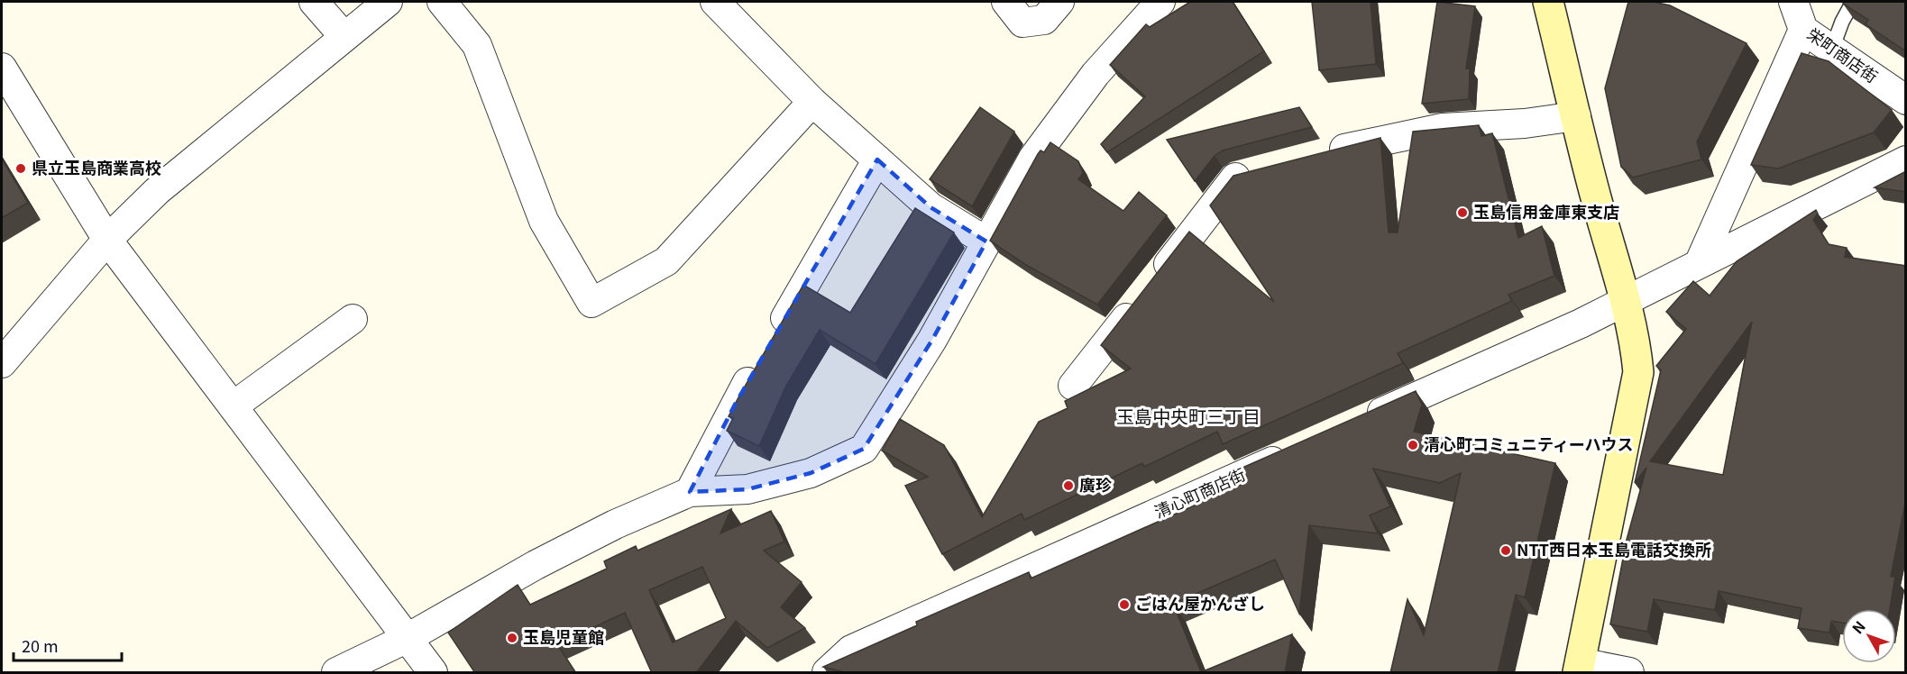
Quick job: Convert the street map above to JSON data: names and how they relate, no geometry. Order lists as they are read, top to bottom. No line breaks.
{"streets":{"street":["栄町商店街","清心町商店街"]},"districts":["玉島中央町三丁目"],"places":["県立玉島商業高校","玉島信用金庫東支店","清心町コミュニティーハウス","廣珍","NTT西日本玉島電話交換所","ごはん屋かんざし","玉島児童館"],"scale_bar":"20 m","north":"top left"}
